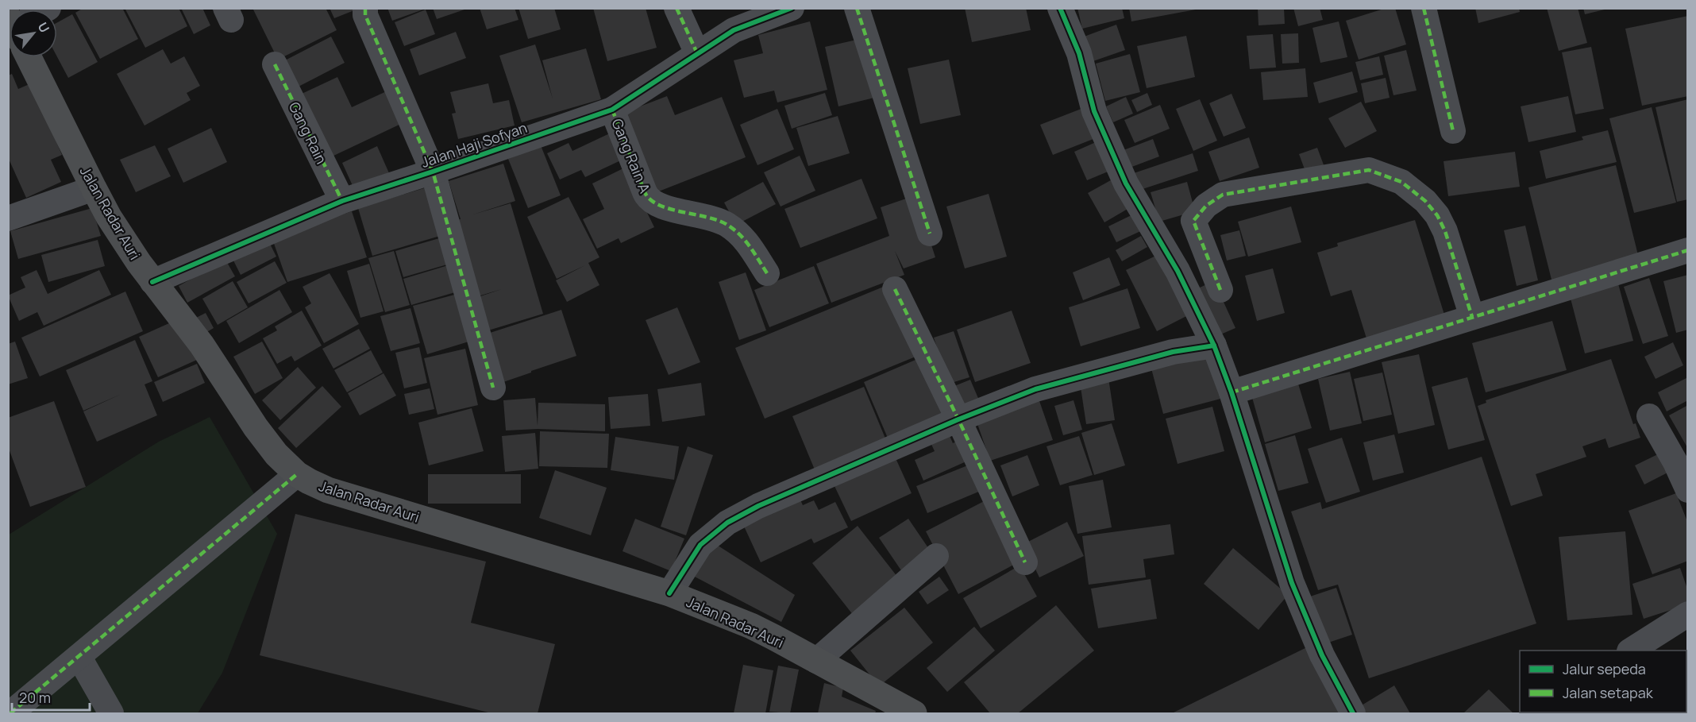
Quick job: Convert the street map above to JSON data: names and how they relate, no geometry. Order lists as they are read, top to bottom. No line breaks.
{"streets":{"main road":["Jalan Radar Auri"],"street":["Gang Rain","Jalan Haji Sofyan","Gang Rain A"]},"crossings":[["Gang Rain","Jalan Haji Sofyan"],["Jalan Haji Sofyan","Gang Rain A"],["Jalan Haji Sofyan","Jalan Radar Auri"]],"legend":["Jalur sepeda","Jalan setapak"],"scale_bar":"20 m","north":"top right"}
